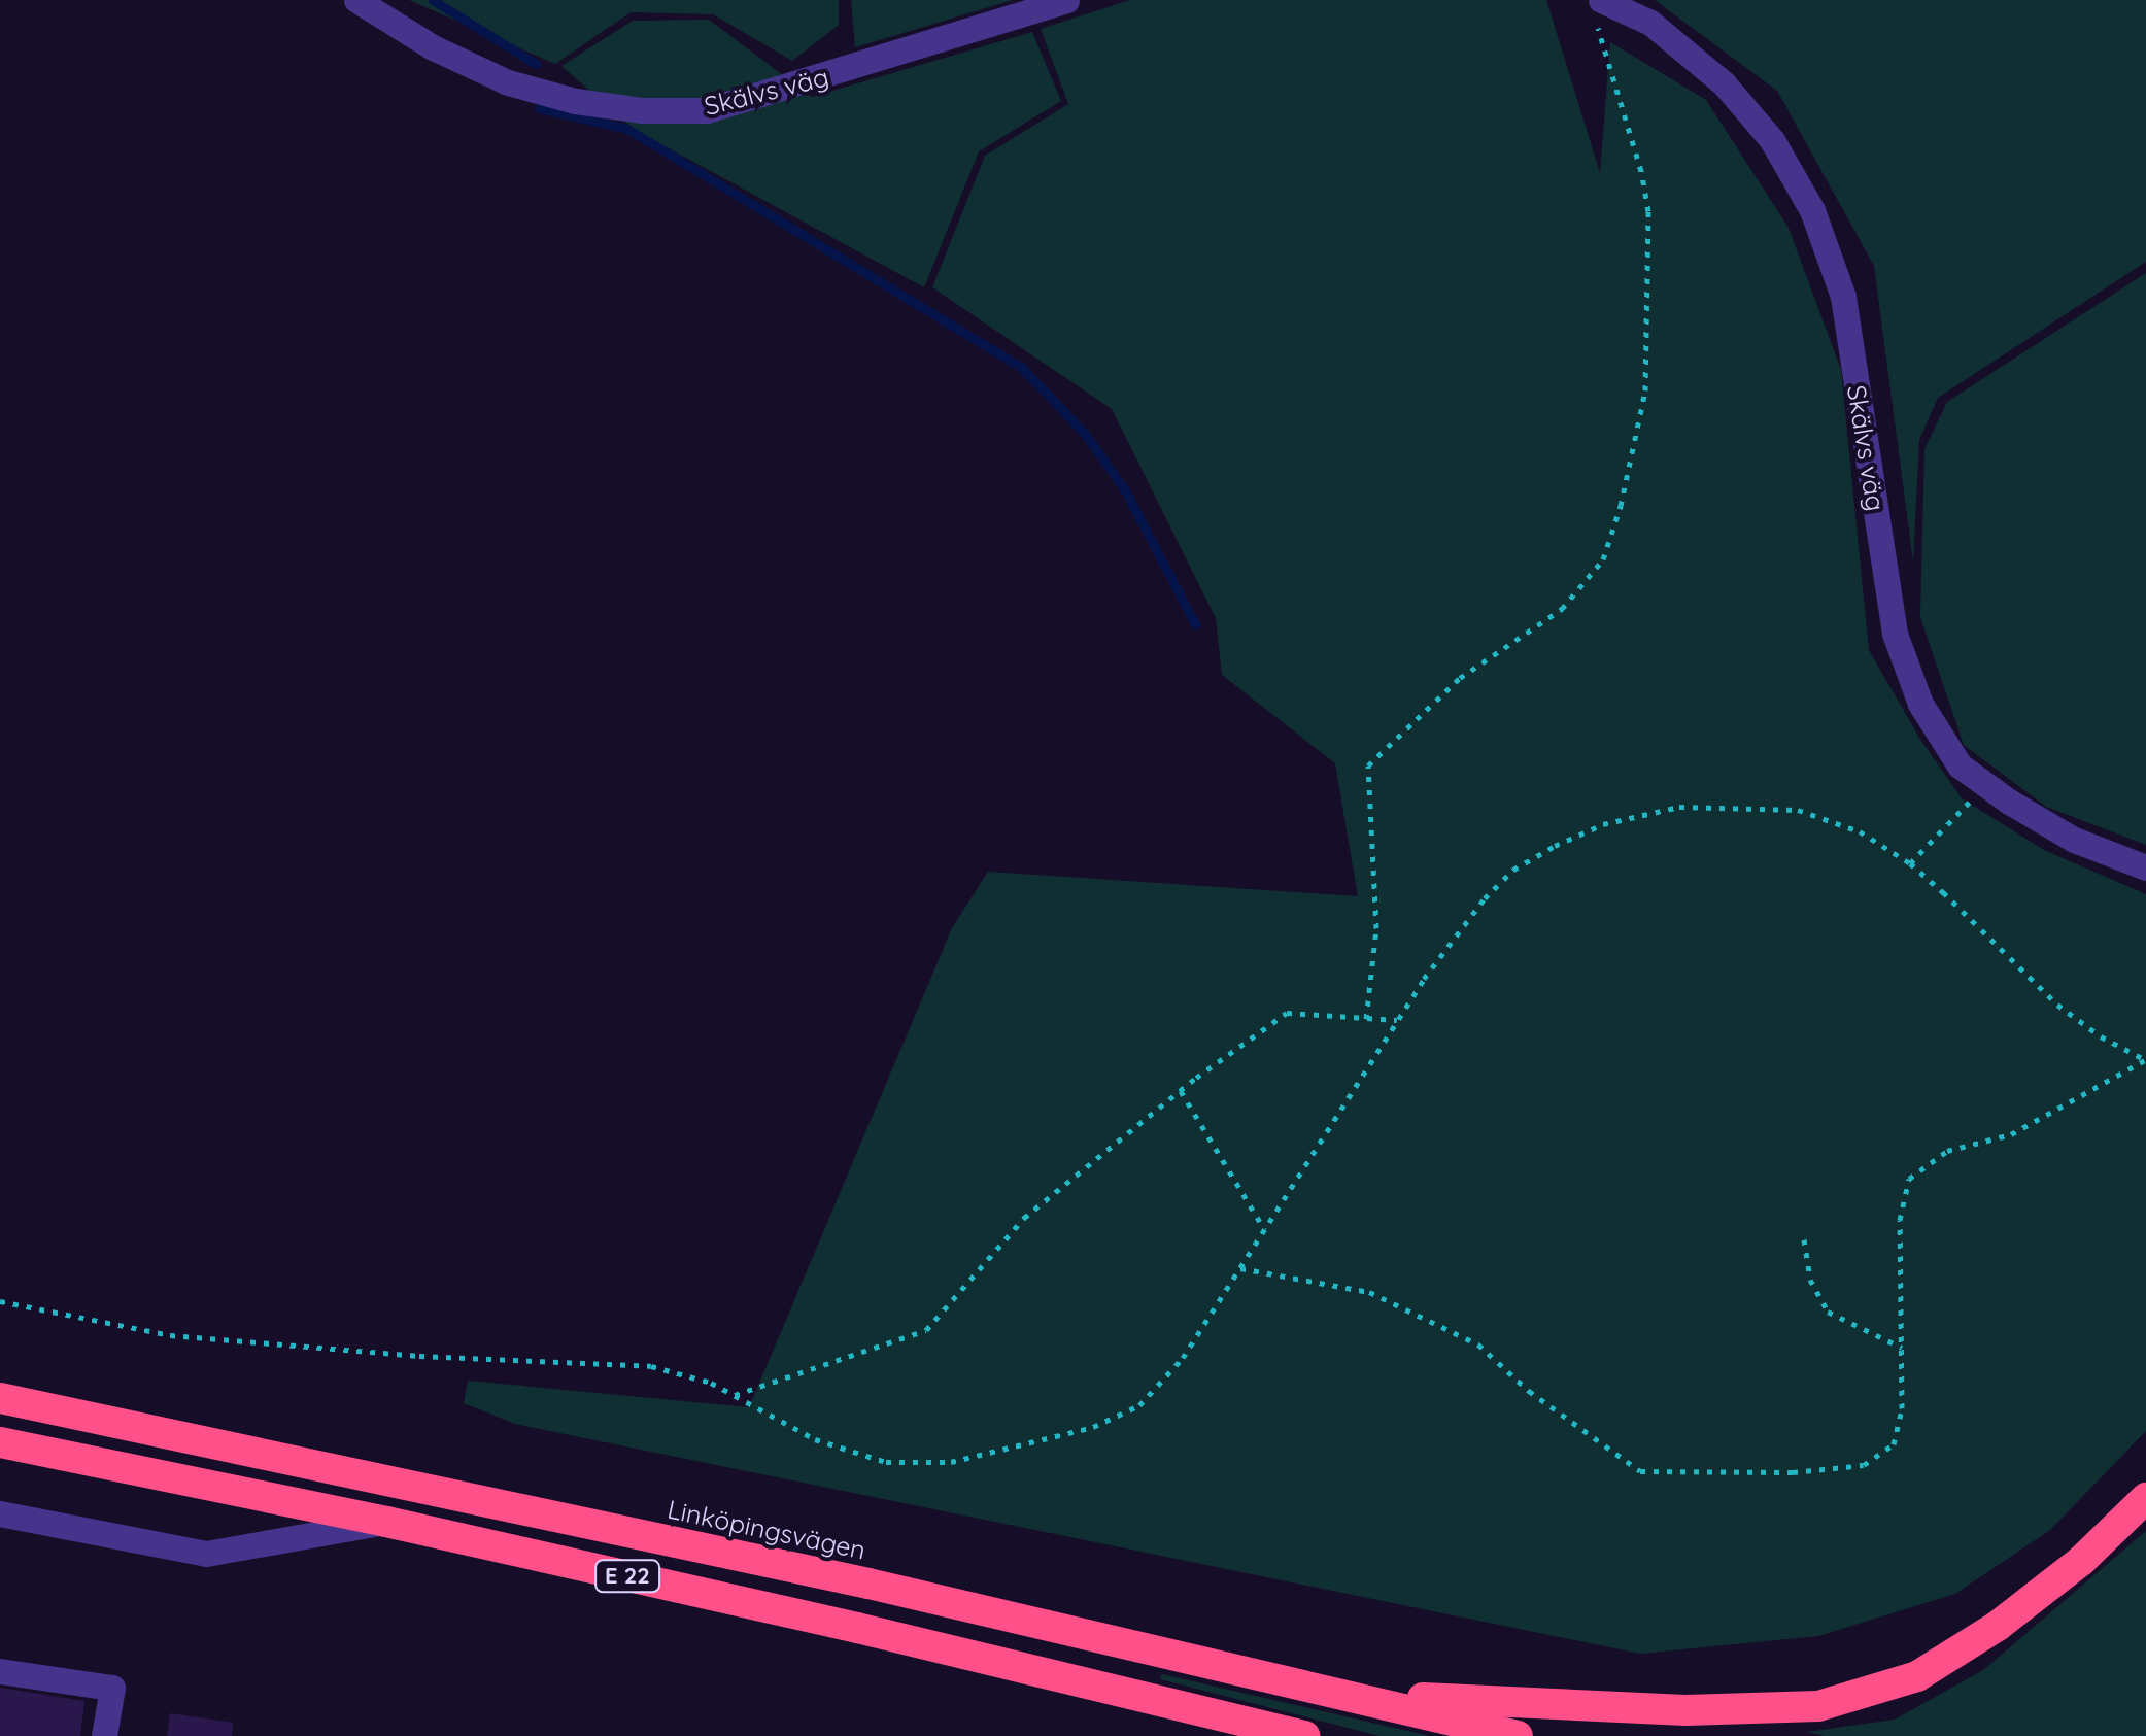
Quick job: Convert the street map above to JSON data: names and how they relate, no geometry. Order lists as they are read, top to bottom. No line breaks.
{"streets":{"highway":["Linköpingsvägen","E 22"],"street":["Skälvs väg"]}}
